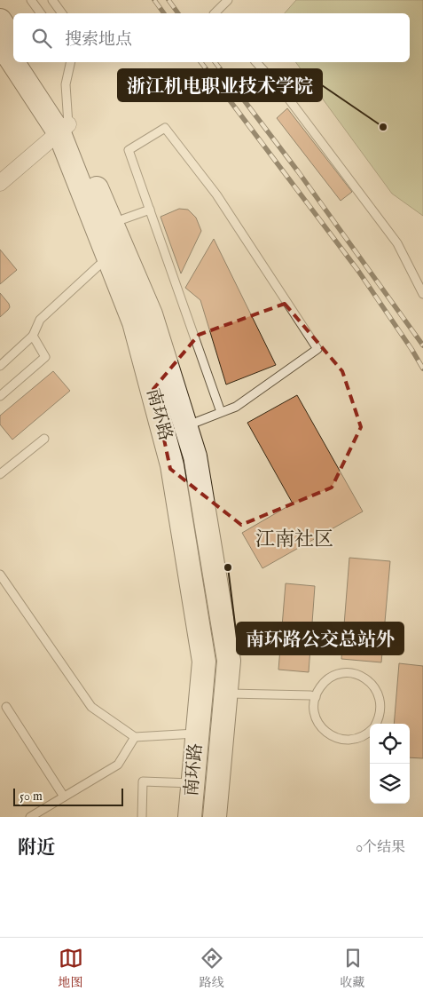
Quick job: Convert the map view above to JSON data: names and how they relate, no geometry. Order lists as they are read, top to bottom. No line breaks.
{"streets":{"main road":["南环路"]},"districts":["江南社区"],"places":["浙江机电职业技术学院","南环路公交总站外"],"scale_bar":"50 m","page":{"search":"搜索地点","scale":"50 m","heading":["附近","0个结果"],"nav":["地图","路线","收藏"]}}
